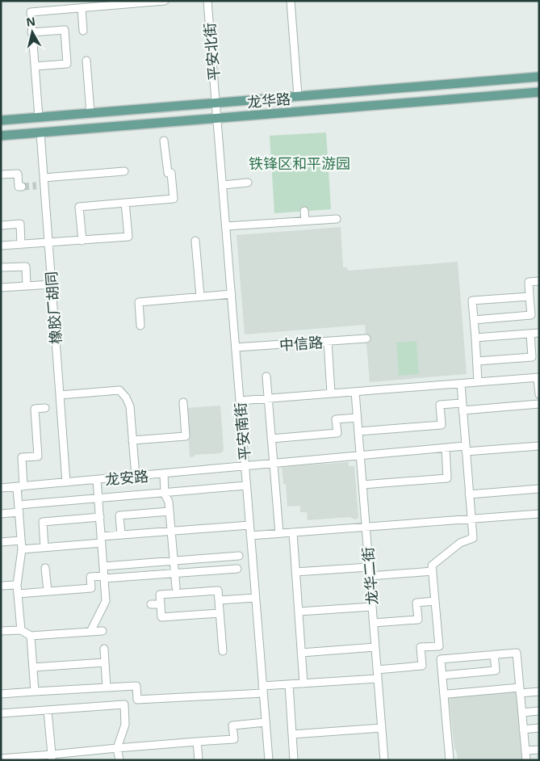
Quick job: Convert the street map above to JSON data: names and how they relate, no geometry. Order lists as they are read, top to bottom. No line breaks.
{"streets":{"main road":["龙华路"],"street":["平安北街","橡胶厂胡同","中信路","平安南街","龙安路","龙华二街"]},"crossings":[["平安北街","龙华路"],["平安北街","平安南街"],["龙华路","橡胶厂胡同"],["龙华路","平安南街"],["橡胶厂胡同","龙安路"],["中信路","平安南街"],["平安南街","龙安路"],["龙安路","龙华二街"]],"parks":["铁锋区和平游园"],"north":"top"}
